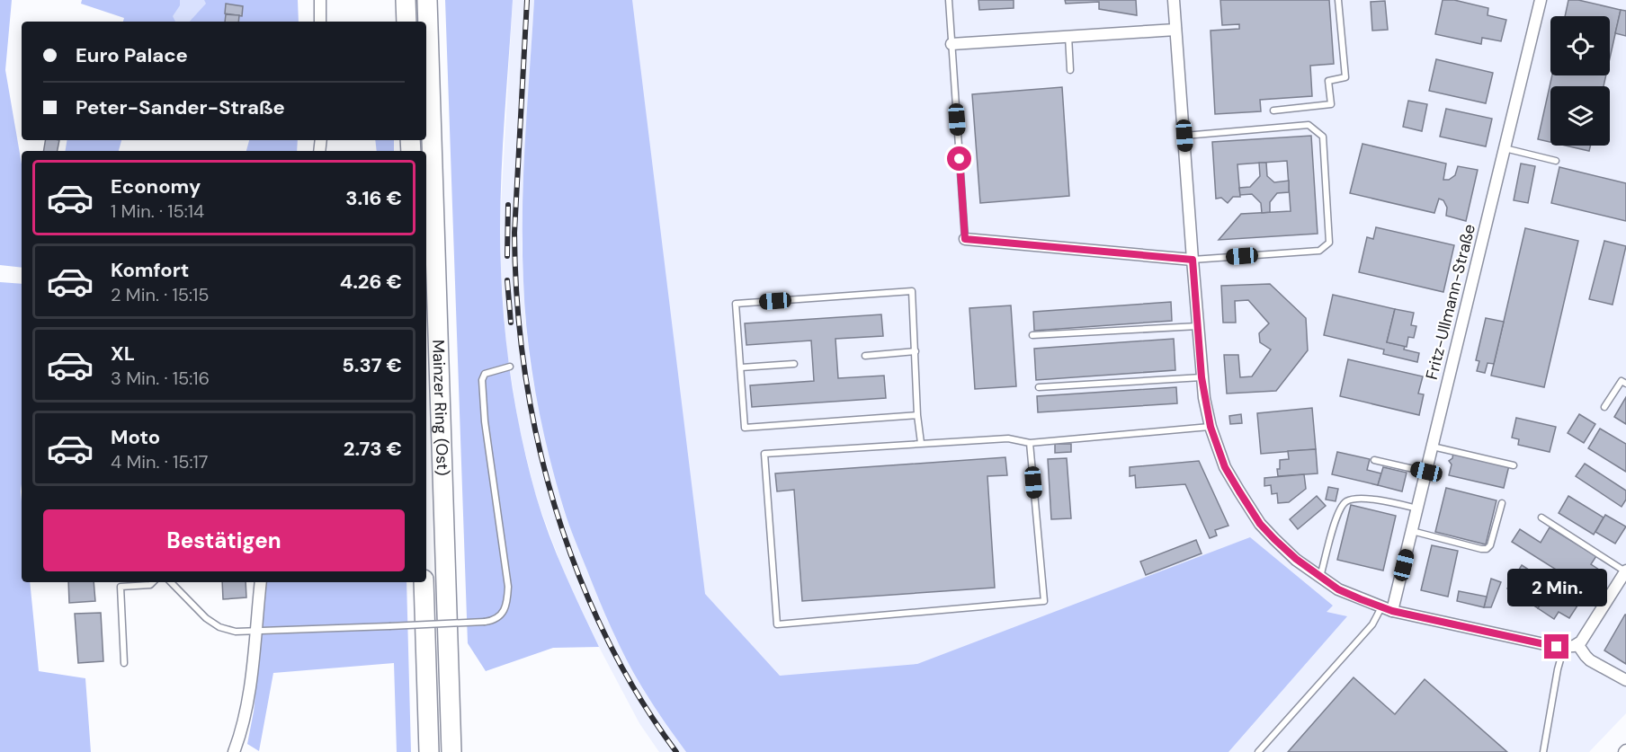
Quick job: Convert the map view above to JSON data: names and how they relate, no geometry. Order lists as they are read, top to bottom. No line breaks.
{"streets":{"highway":["Mainzer Ring (Ost)"],"street":["Fritz-Ullmann-Straße"]},"page":{"banner":["Euro Palace","Peter-Sander-Straße"],"list":[{"name":"Economy","note":"1 Min. · 15:14","value":"3.16 €"},{"name":"Komfort","note":"2 Min. · 15:15","value":"4.26 €"},{"name":"XL","note":"3 Min. · 15:16","value":"5.37 €"},{"name":"Moto","note":"4 Min. · 15:17","value":"2.73 €"}],"buttons":"Bestätigen","bubble":"2 Min."}}
